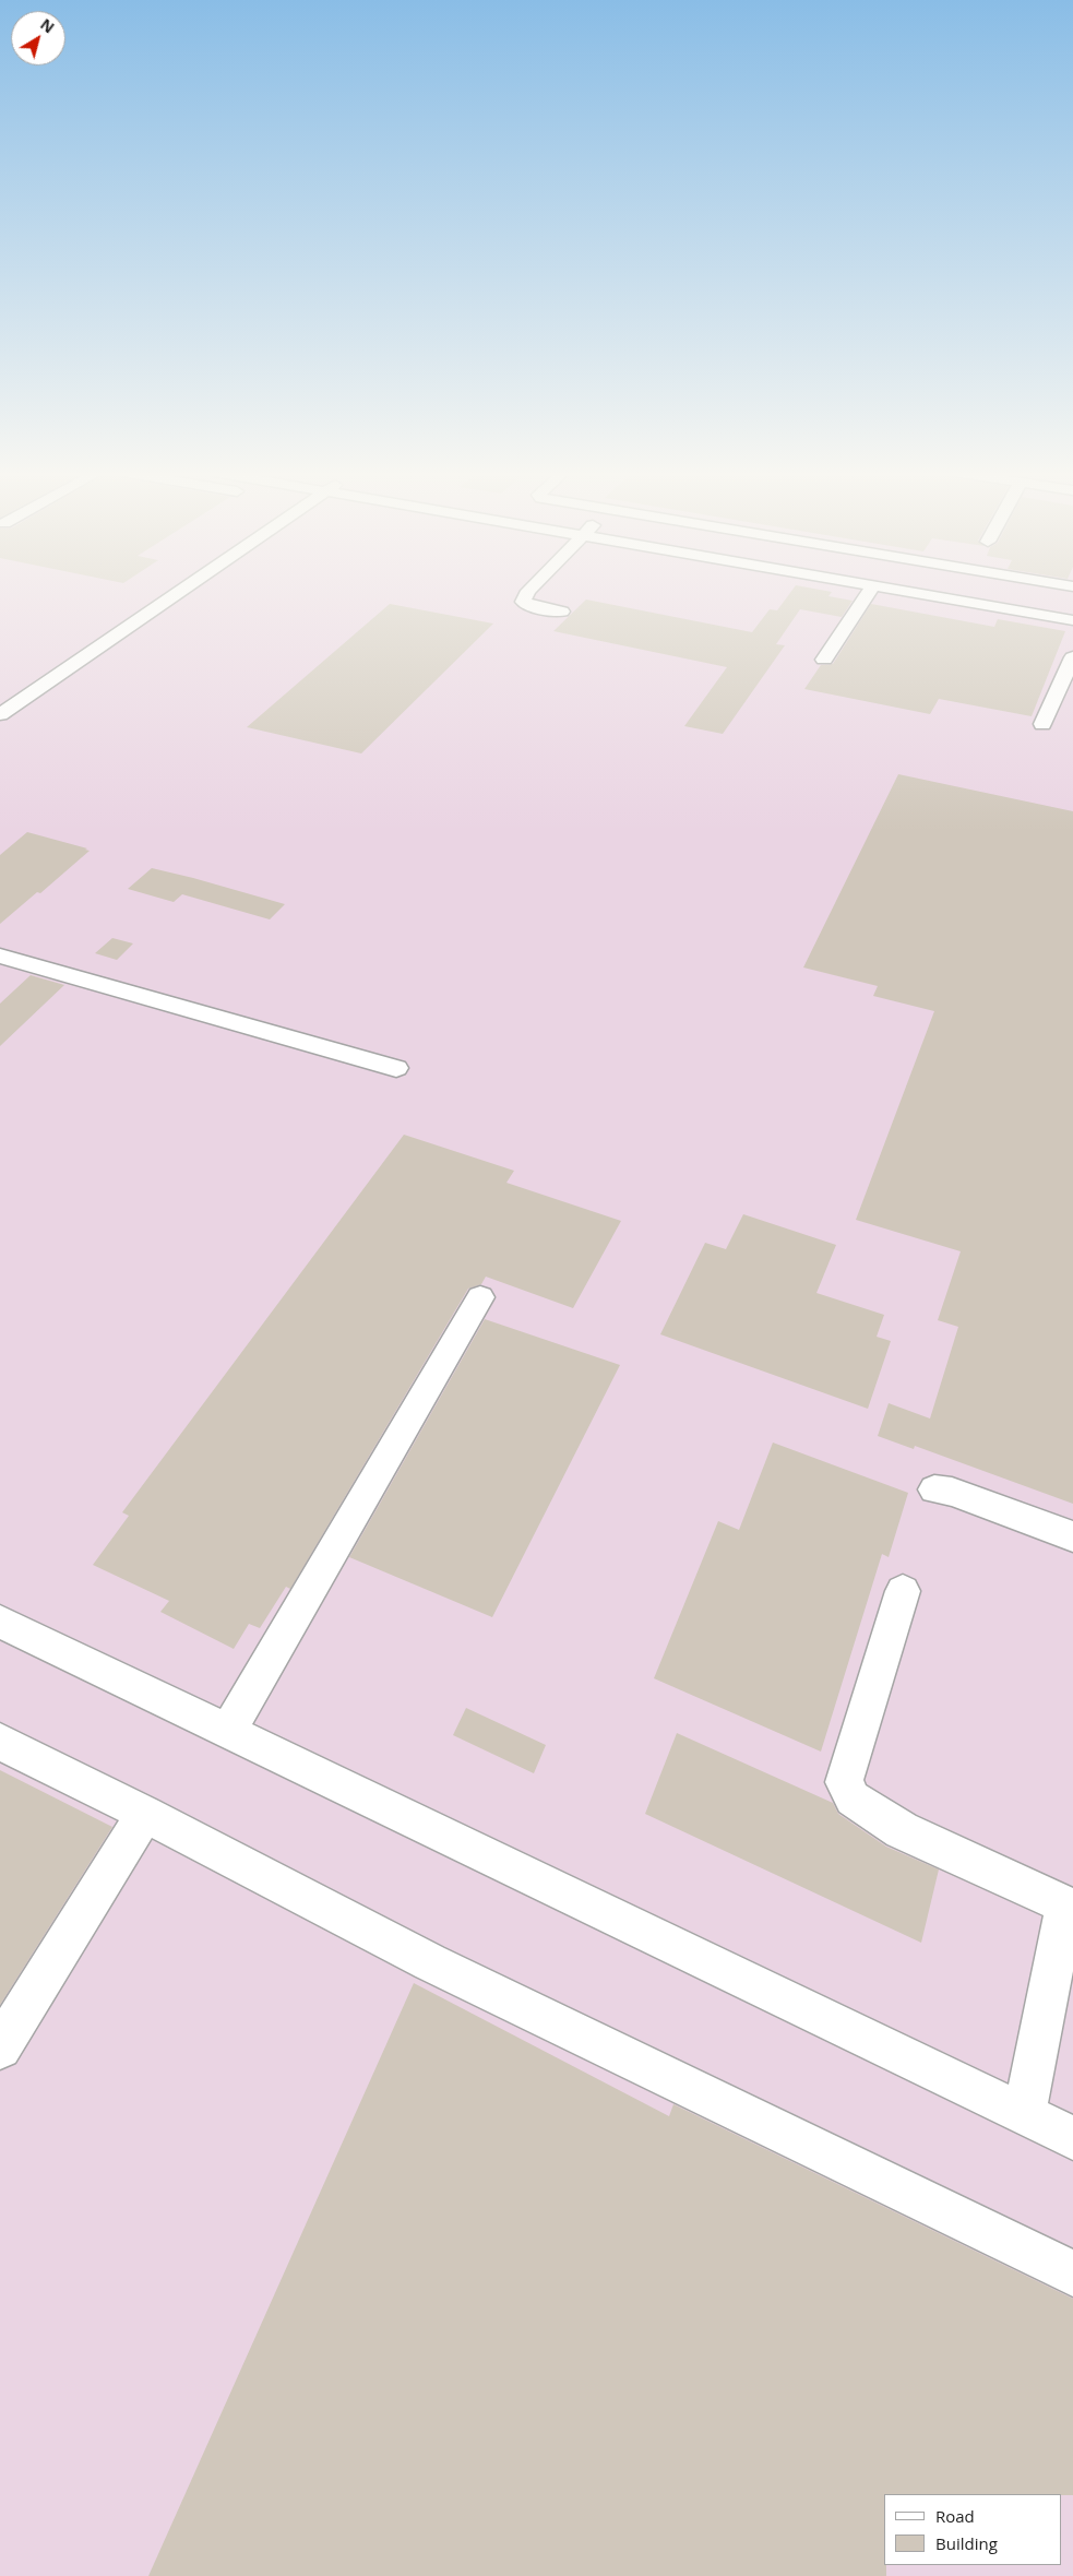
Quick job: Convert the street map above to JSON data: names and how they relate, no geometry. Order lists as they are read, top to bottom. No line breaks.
{"legend":["Road","Building"],"north":"top right"}
